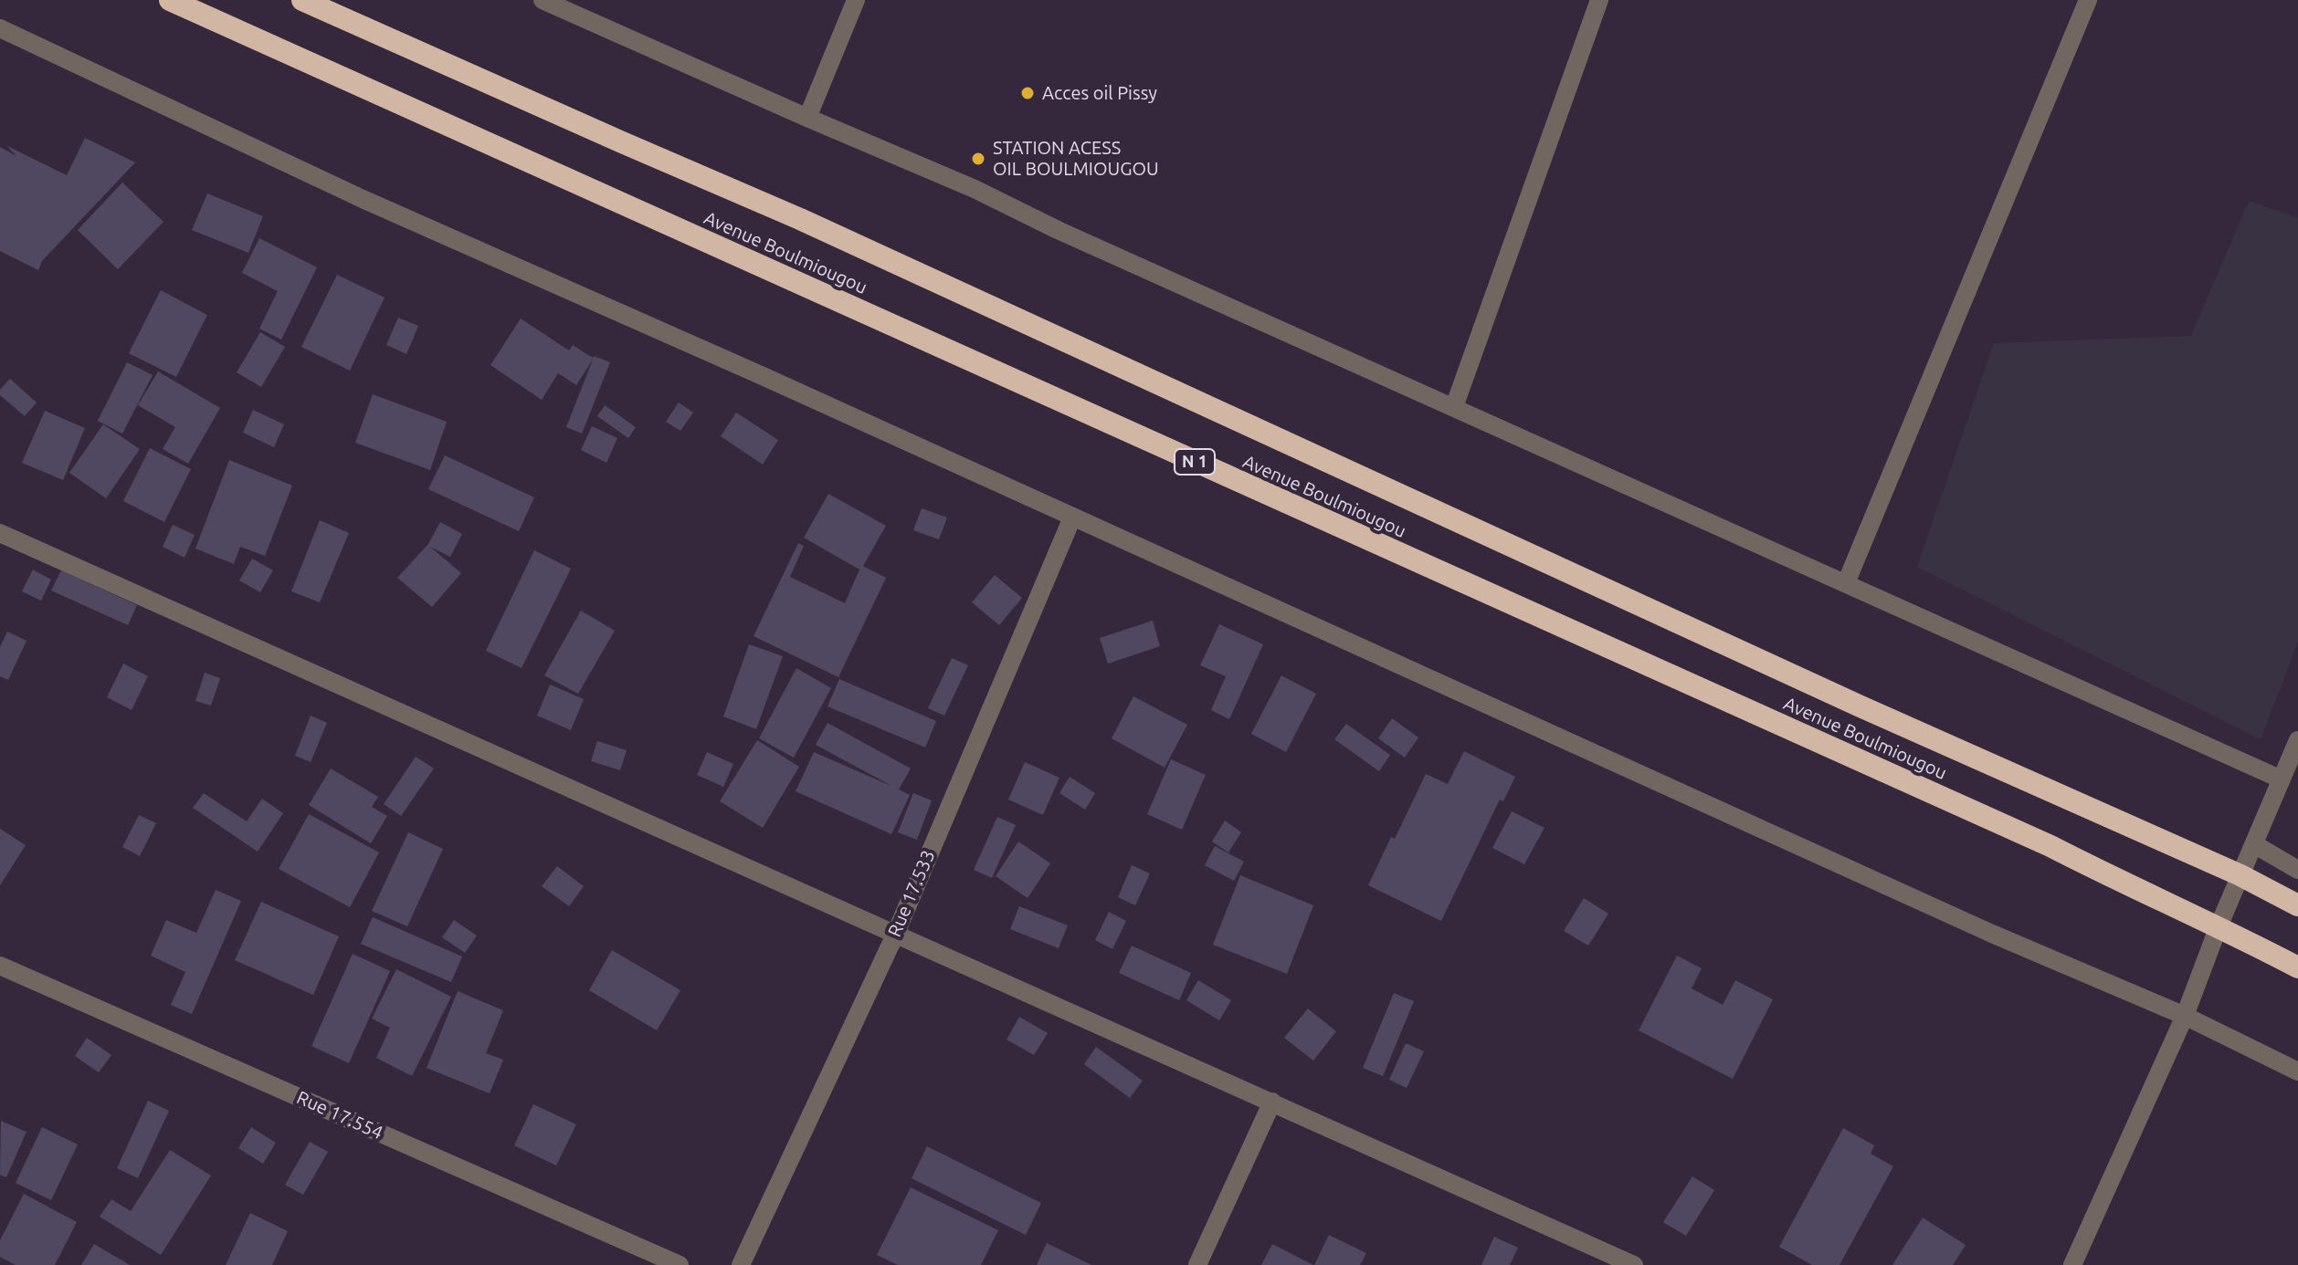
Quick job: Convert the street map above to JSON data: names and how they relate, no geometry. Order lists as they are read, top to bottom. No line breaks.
{"streets":{"highway":["Avenue Boulmiougou","N 1"],"street":["Rue 17.533","Rue 17.554"]},"places":["Acces oil Pissy","STATION ACESS OIL BOULMIOUGOU"]}
